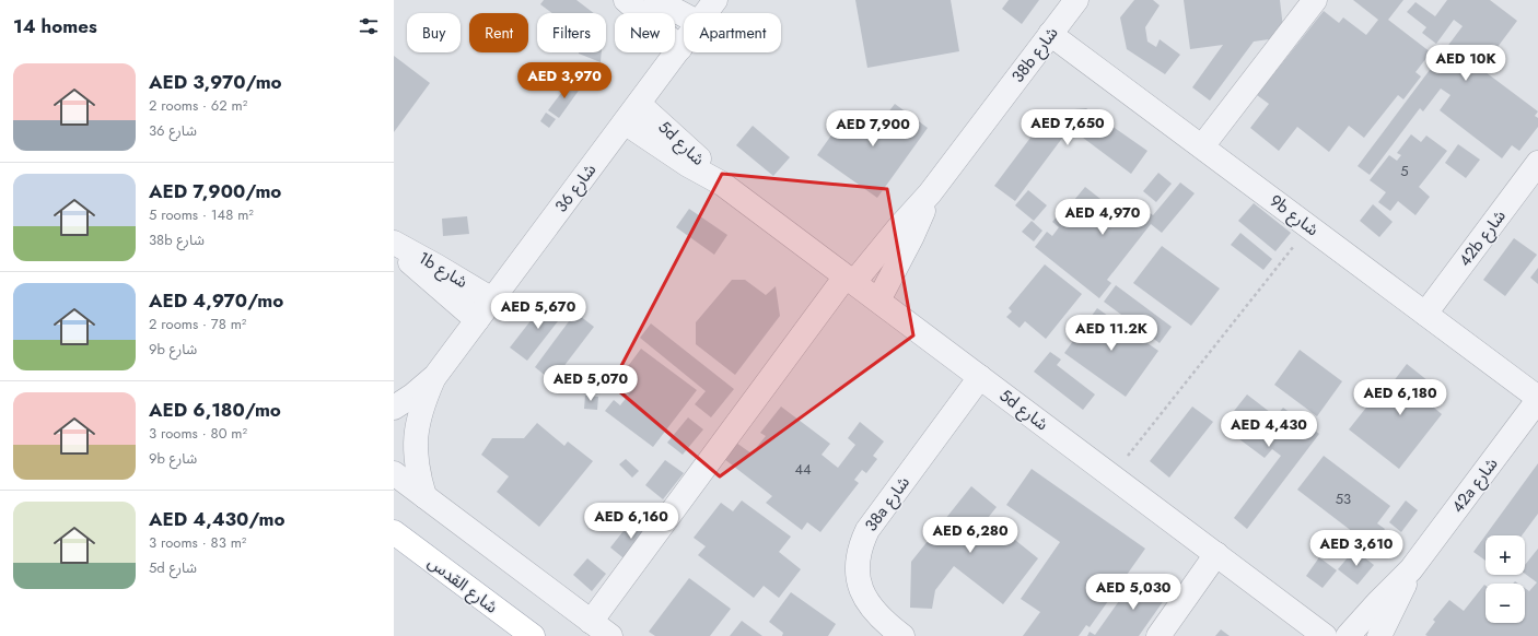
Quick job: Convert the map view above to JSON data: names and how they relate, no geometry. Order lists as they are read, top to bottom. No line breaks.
{"streets":{"main road":["شارع القدس"],"street":["38b شارع","5d شارع","شارع 36","9b شارع","42b شارع","1b شارع","42a شارع","38a شارع"]},"crossings":[["38b شارع","5d شارع"],["38b شارع","9b شارع"],["5d شارع","شارع 36"],["5d شارع","38a شارع"],["شارع 36","1b شارع"],["9b شارع","42b شارع"],["9b شارع","42a شارع"]],"house_numbers":["5","44","53"],"page":{"heading":"14 homes","chip":["Buy","Rent","Filters","New","Apartment"],"price":["AED 10K","AED 3,970","AED 7,650","AED 7,900","AED 4,970","AED 5,670","AED 11.2K","AED 5,070","AED 6,180","AED 4,430","AED 6,160","AED 6,280","AED 3,610","AED 5,030"],"list":[{"name":"AED 3,970/mo","note":"2 rooms · 62 m² · شارع 36"},{"name":"AED 7,900/mo","note":"5 rooms · 148 m² · 38b شارع"},{"name":"AED 4,970/mo","note":"2 rooms · 78 m² · 9b شارع"},{"name":"AED 6,180/mo","note":"3 rooms · 80 m² · 9b شارع"},{"name":"AED 4,430/mo","note":"3 rooms · 83 m² · 5d شارع"}],"map_buttons":["+","−"]}}
